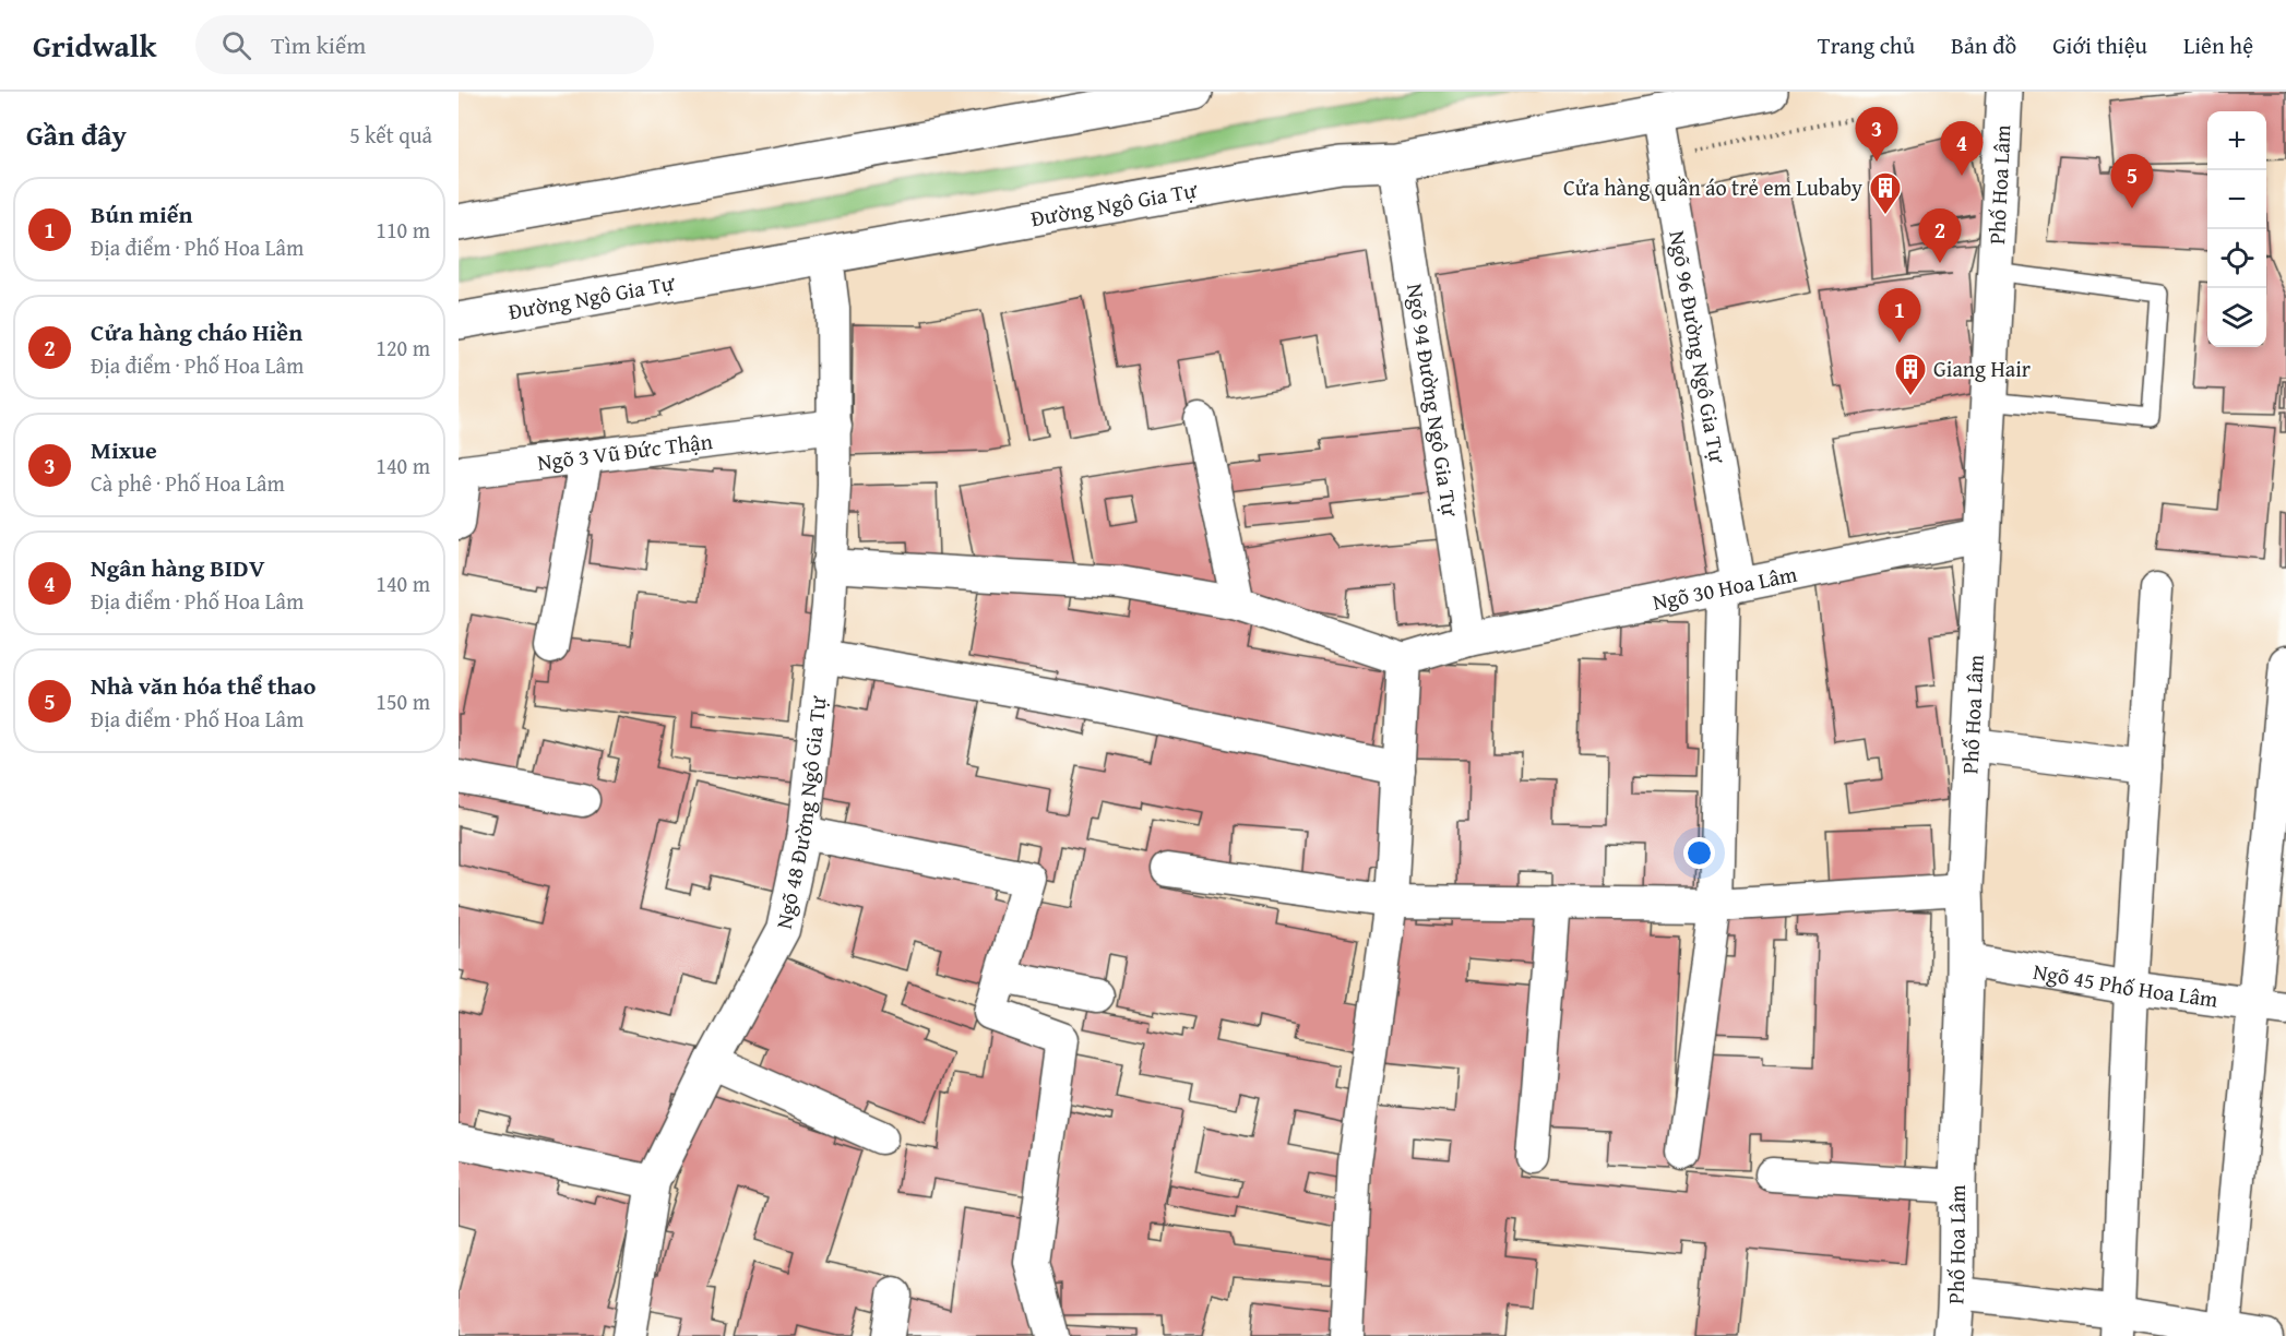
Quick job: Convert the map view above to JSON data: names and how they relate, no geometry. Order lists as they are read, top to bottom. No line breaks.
{"streets":{"main road":["Phố Hoa Lâm","Đường Ngô Gia Tự"],"street":["Ngõ 96 Đường Ngô Gia Tự","Ngõ 94 Đường Ngô Gia Tự","Ngõ 3 Vũ Đức Thận","Ngõ 30 Hoa Lâm","Ngõ 48 Đường Ngô Gia Tự","Ngõ 45 Phố Hoa Lâm"]},"crossings":[["Phố Hoa Lâm","Ngõ 30 Hoa Lâm"],["Phố Hoa Lâm","Ngõ 45 Phố Hoa Lâm"],["Đường Ngô Gia Tự","Ngõ 96 Đường Ngô Gia Tự"],["Đường Ngô Gia Tự","Ngõ 94 Đường Ngô Gia Tự"],["Đường Ngô Gia Tự","Ngõ 48 Đường Ngô Gia Tự"],["Ngõ 96 Đường Ngô Gia Tự","Ngõ 30 Hoa Lâm"],["Ngõ 94 Đường Ngô Gia Tự","Ngõ 30 Hoa Lâm"],["Ngõ 3 Vũ Đức Thận","Ngõ 48 Đường Ngô Gia Tự"]],"places":{"building":["Cửa hàng quần áo trẻ em Lubaby","Giang Hair"]},"page":{"header":"Gridwalk","search":"Tìm kiếm","nav":["Trang chủ","Bản đồ","Giới thiệu","Liên hệ"],"heading":["Gần đây","5 kết quả"],"pins":["3","4","5","2","1"],"map_buttons":["+","−"],"list":[{"mark":"1","name":"Bún miến","note":"Địa điểm · Phố Hoa Lâm","value":"110 m"},{"mark":"2","name":"Cửa hàng cháo Hiền","note":"Địa điểm · Phố Hoa Lâm","value":"120 m"},{"mark":"3","name":"Mixue","note":"Cà phê · Phố Hoa Lâm","value":"140 m"},{"mark":"4","name":"Ngân hàng BIDV","note":"Địa điểm · Phố Hoa Lâm","value":"140 m"},{"mark":"5","name":"Nhà văn hóa thể thao","note":"Địa điểm · Phố Hoa Lâm","value":"150 m"}]}}
